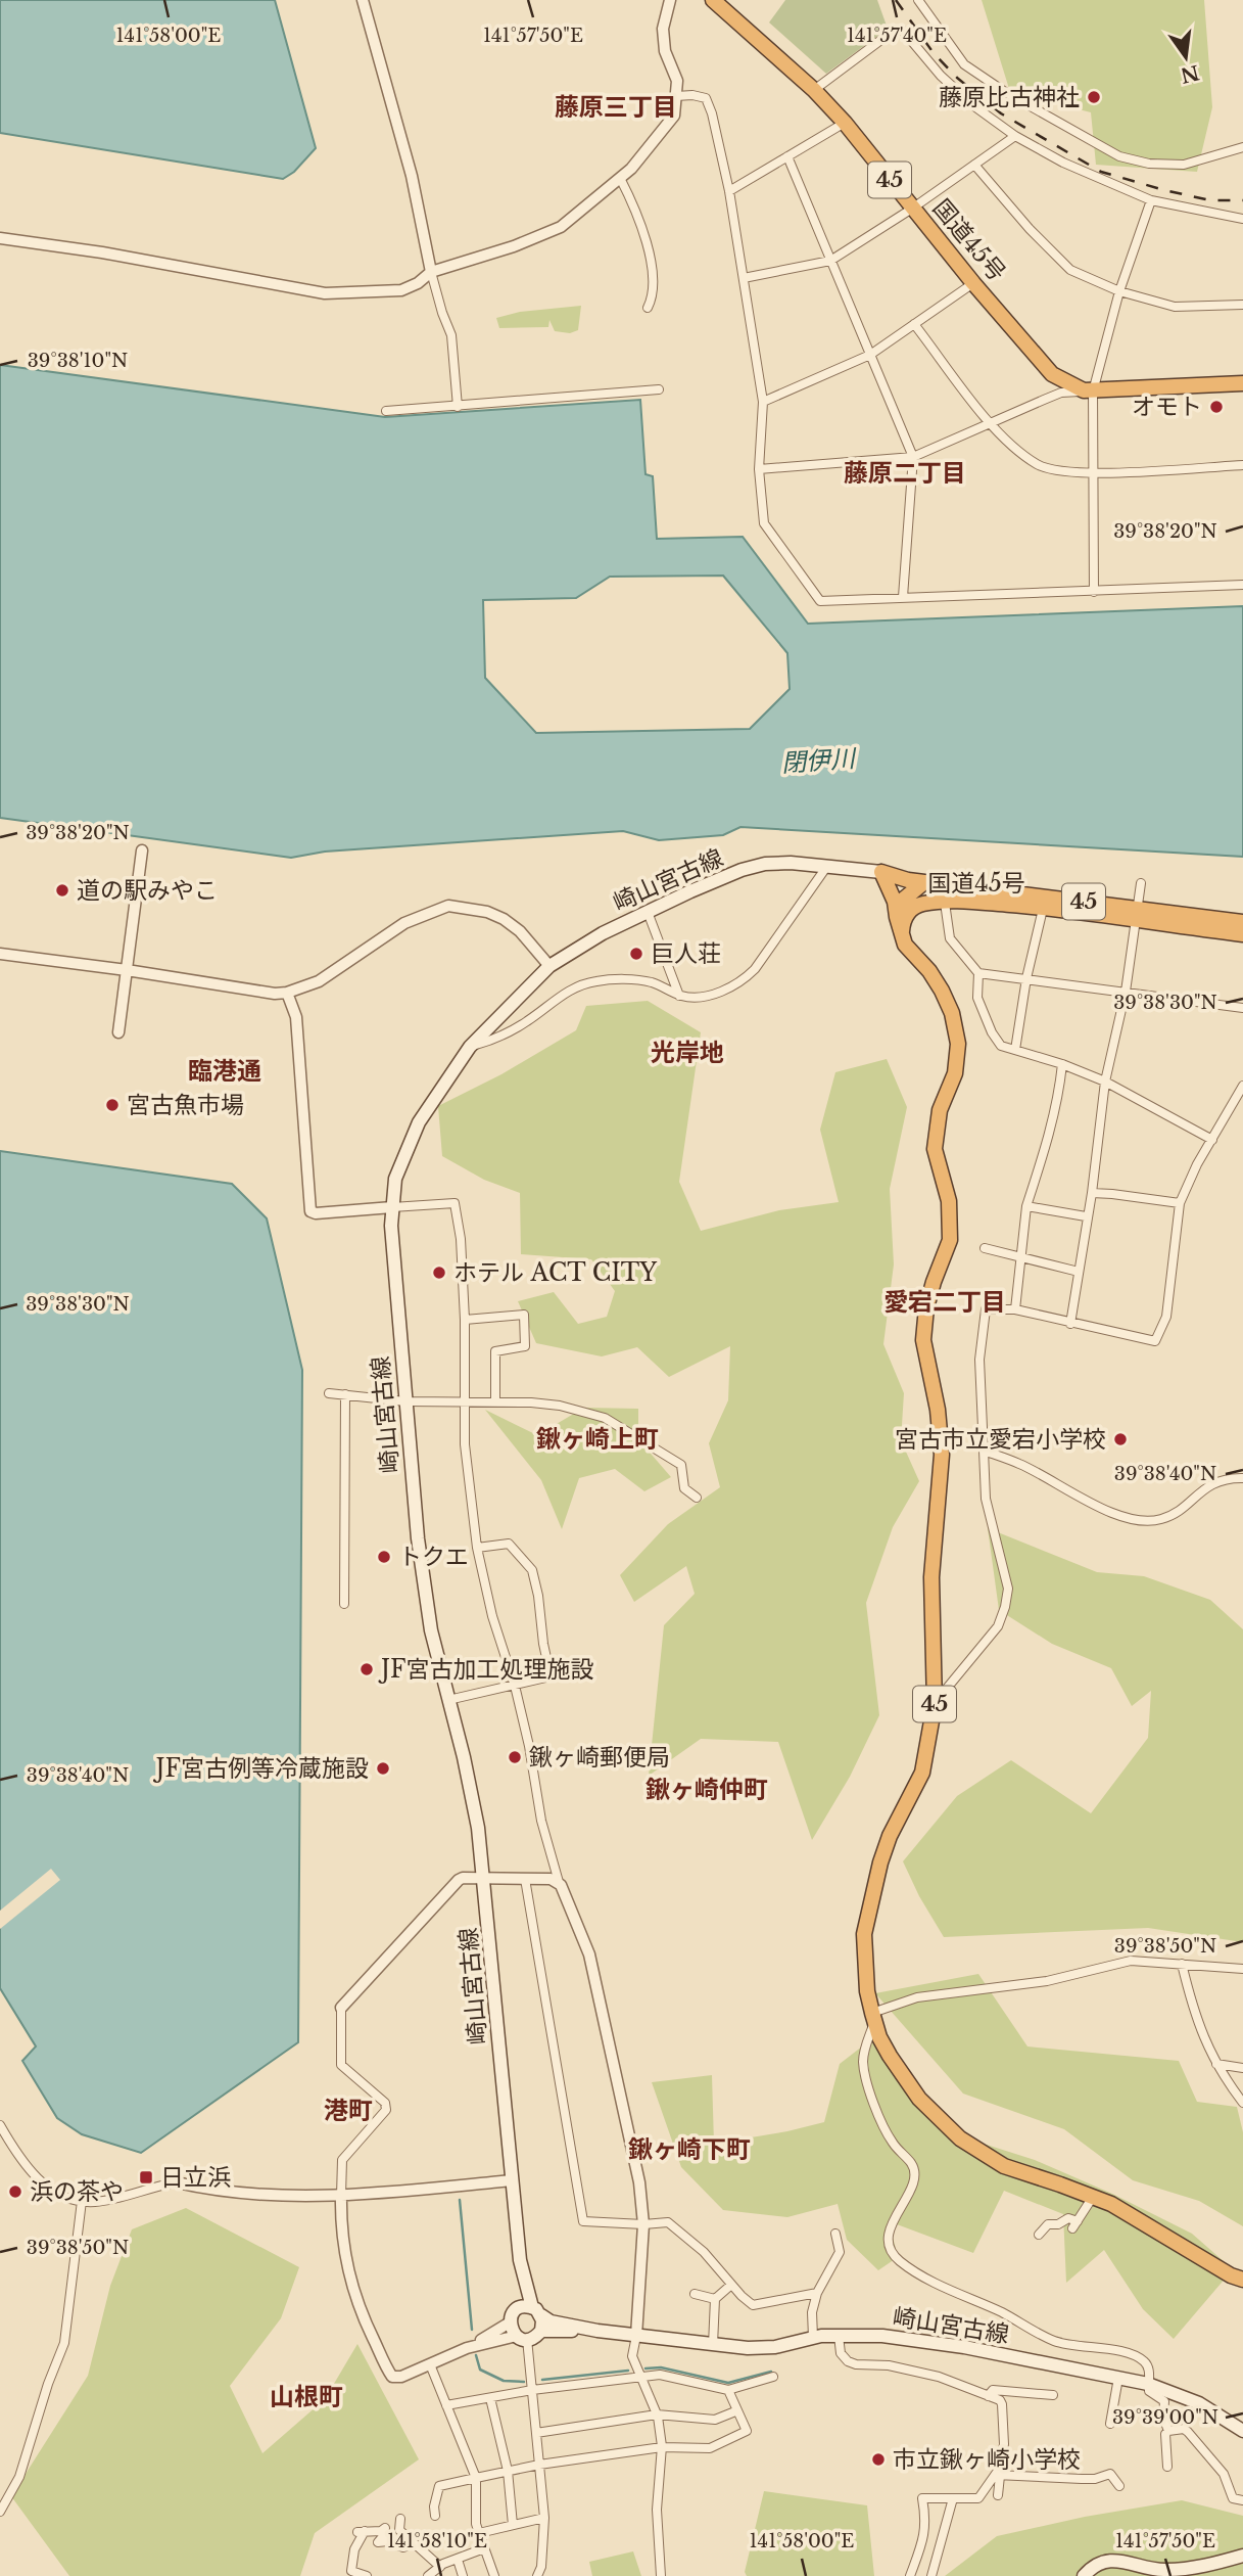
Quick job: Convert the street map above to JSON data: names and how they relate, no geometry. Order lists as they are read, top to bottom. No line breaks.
{"streets":{"highway":["45","国道45号"],"main road":["崎山宮古線"]},"crossings":[["45","国道45号"],["45","崎山宮古線"]],"districts":["藤原三丁目","藤原二丁目","光岸地","臨港通","愛宕二丁目","鍬ヶ崎上町","鍬ヶ崎仲町","港町","鍬ヶ崎下町","山根町"],"water":["閉伊川"],"places":{"other":["藤原比古神社","オモト","道の駅みやこ","巨人荘","宮古魚市場","ホテル ACT CITY","宮古市立愛宕小学校","トクエ","JF宮古加工処理施設","鍬ヶ崎郵便局","JF宮古例等冷蔵施設","浜の茶や","市立鍬ヶ崎小学校"],"transit":["日立浜"]},"north":"bottom","coordinates":["141°58'00\"E","141°57'50\"E","141°57'40\"E","39°38'10\"N","39°38'20\"N","39°38'30\"N","39°38'40\"N","39°38'50\"N","39°39'00\"N","141°58'10\"E"]}
